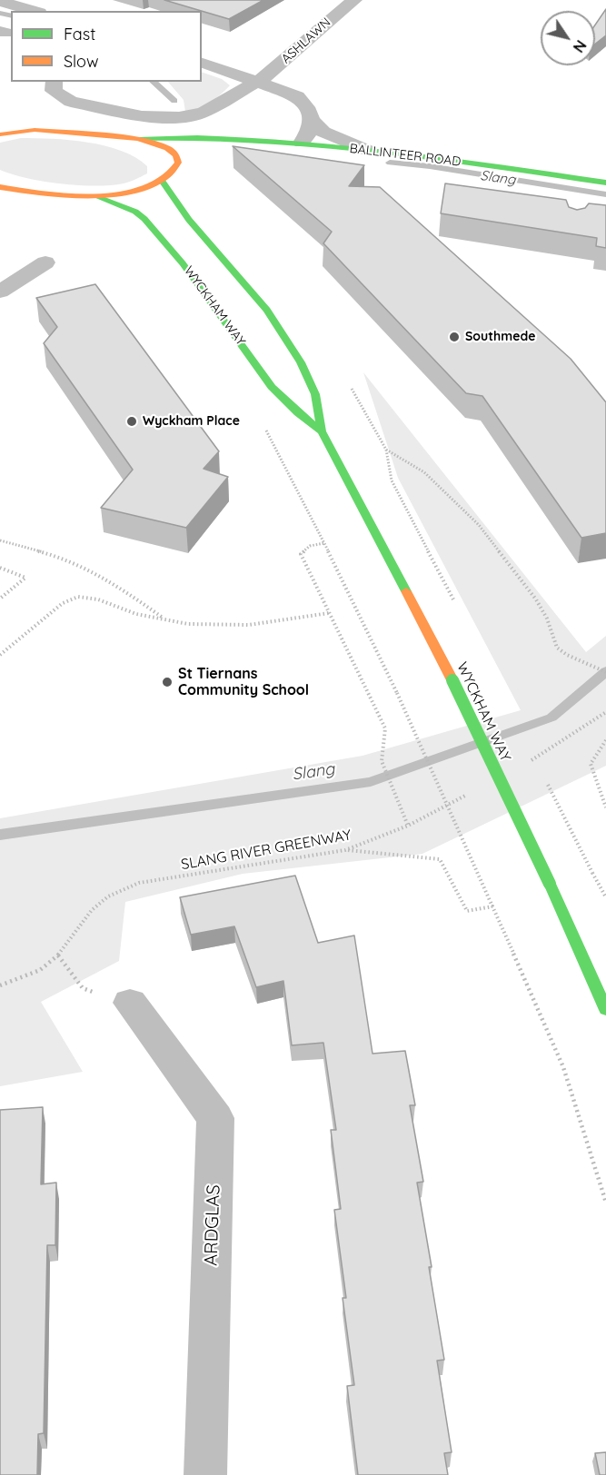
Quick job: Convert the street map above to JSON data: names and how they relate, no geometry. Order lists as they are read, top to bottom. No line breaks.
{"streets":{"main road":["BALLINTEER ROAD","WYCKHAM WAY"],"street":["ASHLAWN","ARDGLAS"],"path":["SLANG RIVER GREENWAY"]},"water":["Slang"],"places":["Southmede","Wyckham Place","St Tiernans Community School"],"legend":["Fast","Slow"],"north":"bottom right"}
